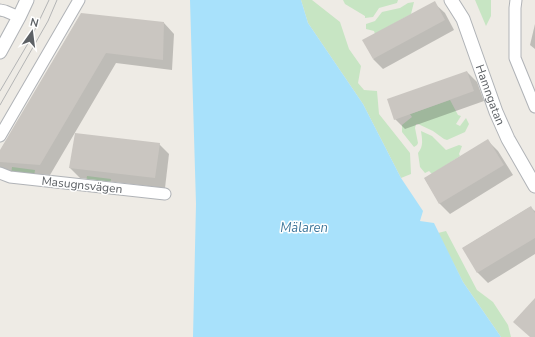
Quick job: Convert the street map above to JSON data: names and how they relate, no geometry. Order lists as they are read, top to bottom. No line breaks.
{"streets":{"street":["Hamngatan","Masugnsvägen"]},"water":["Mälaren"],"north":"top"}
